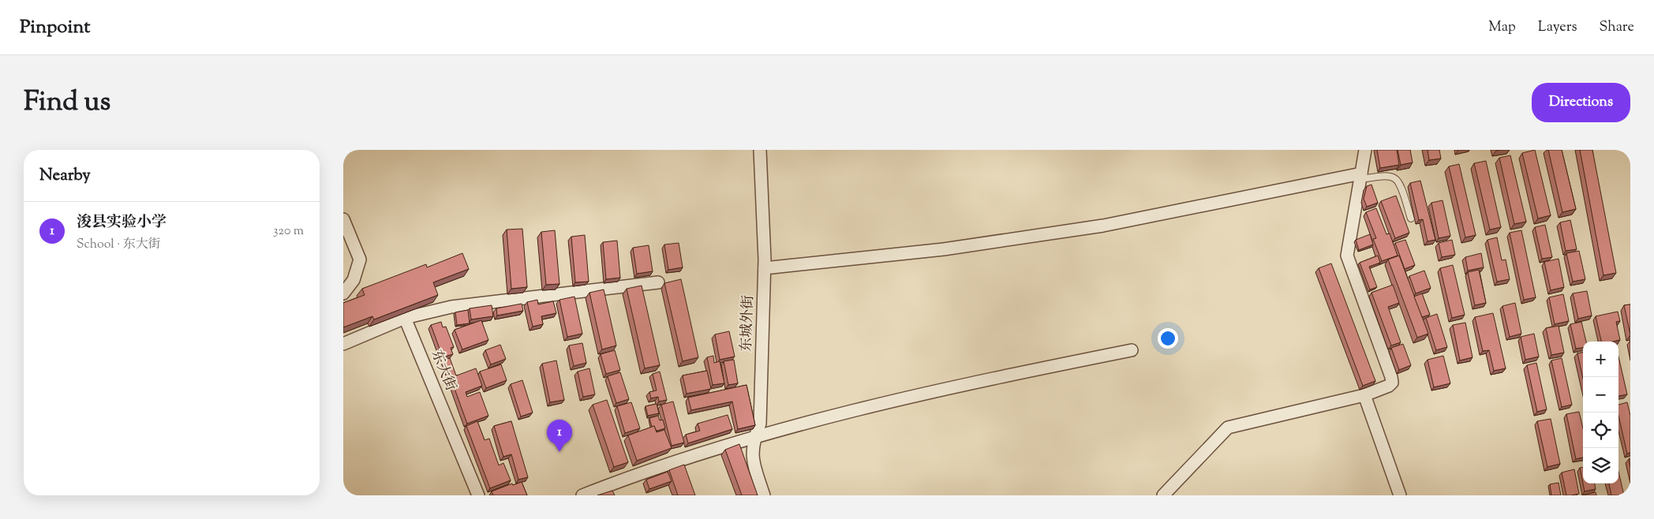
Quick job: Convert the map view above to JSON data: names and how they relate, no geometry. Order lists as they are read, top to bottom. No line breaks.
{"streets":{"street":["东城外街","东大街"]},"page":{"header":"Pinpoint","nav":["Map","Layers","Share"],"title":"Find us","buttons":"Directions","heading":"Nearby","list":[{"mark":"1","name":"浚县实验小学","note":"School · 东大街","value":"320 m"}],"map_buttons":["+","−"],"pins":"1"}}
